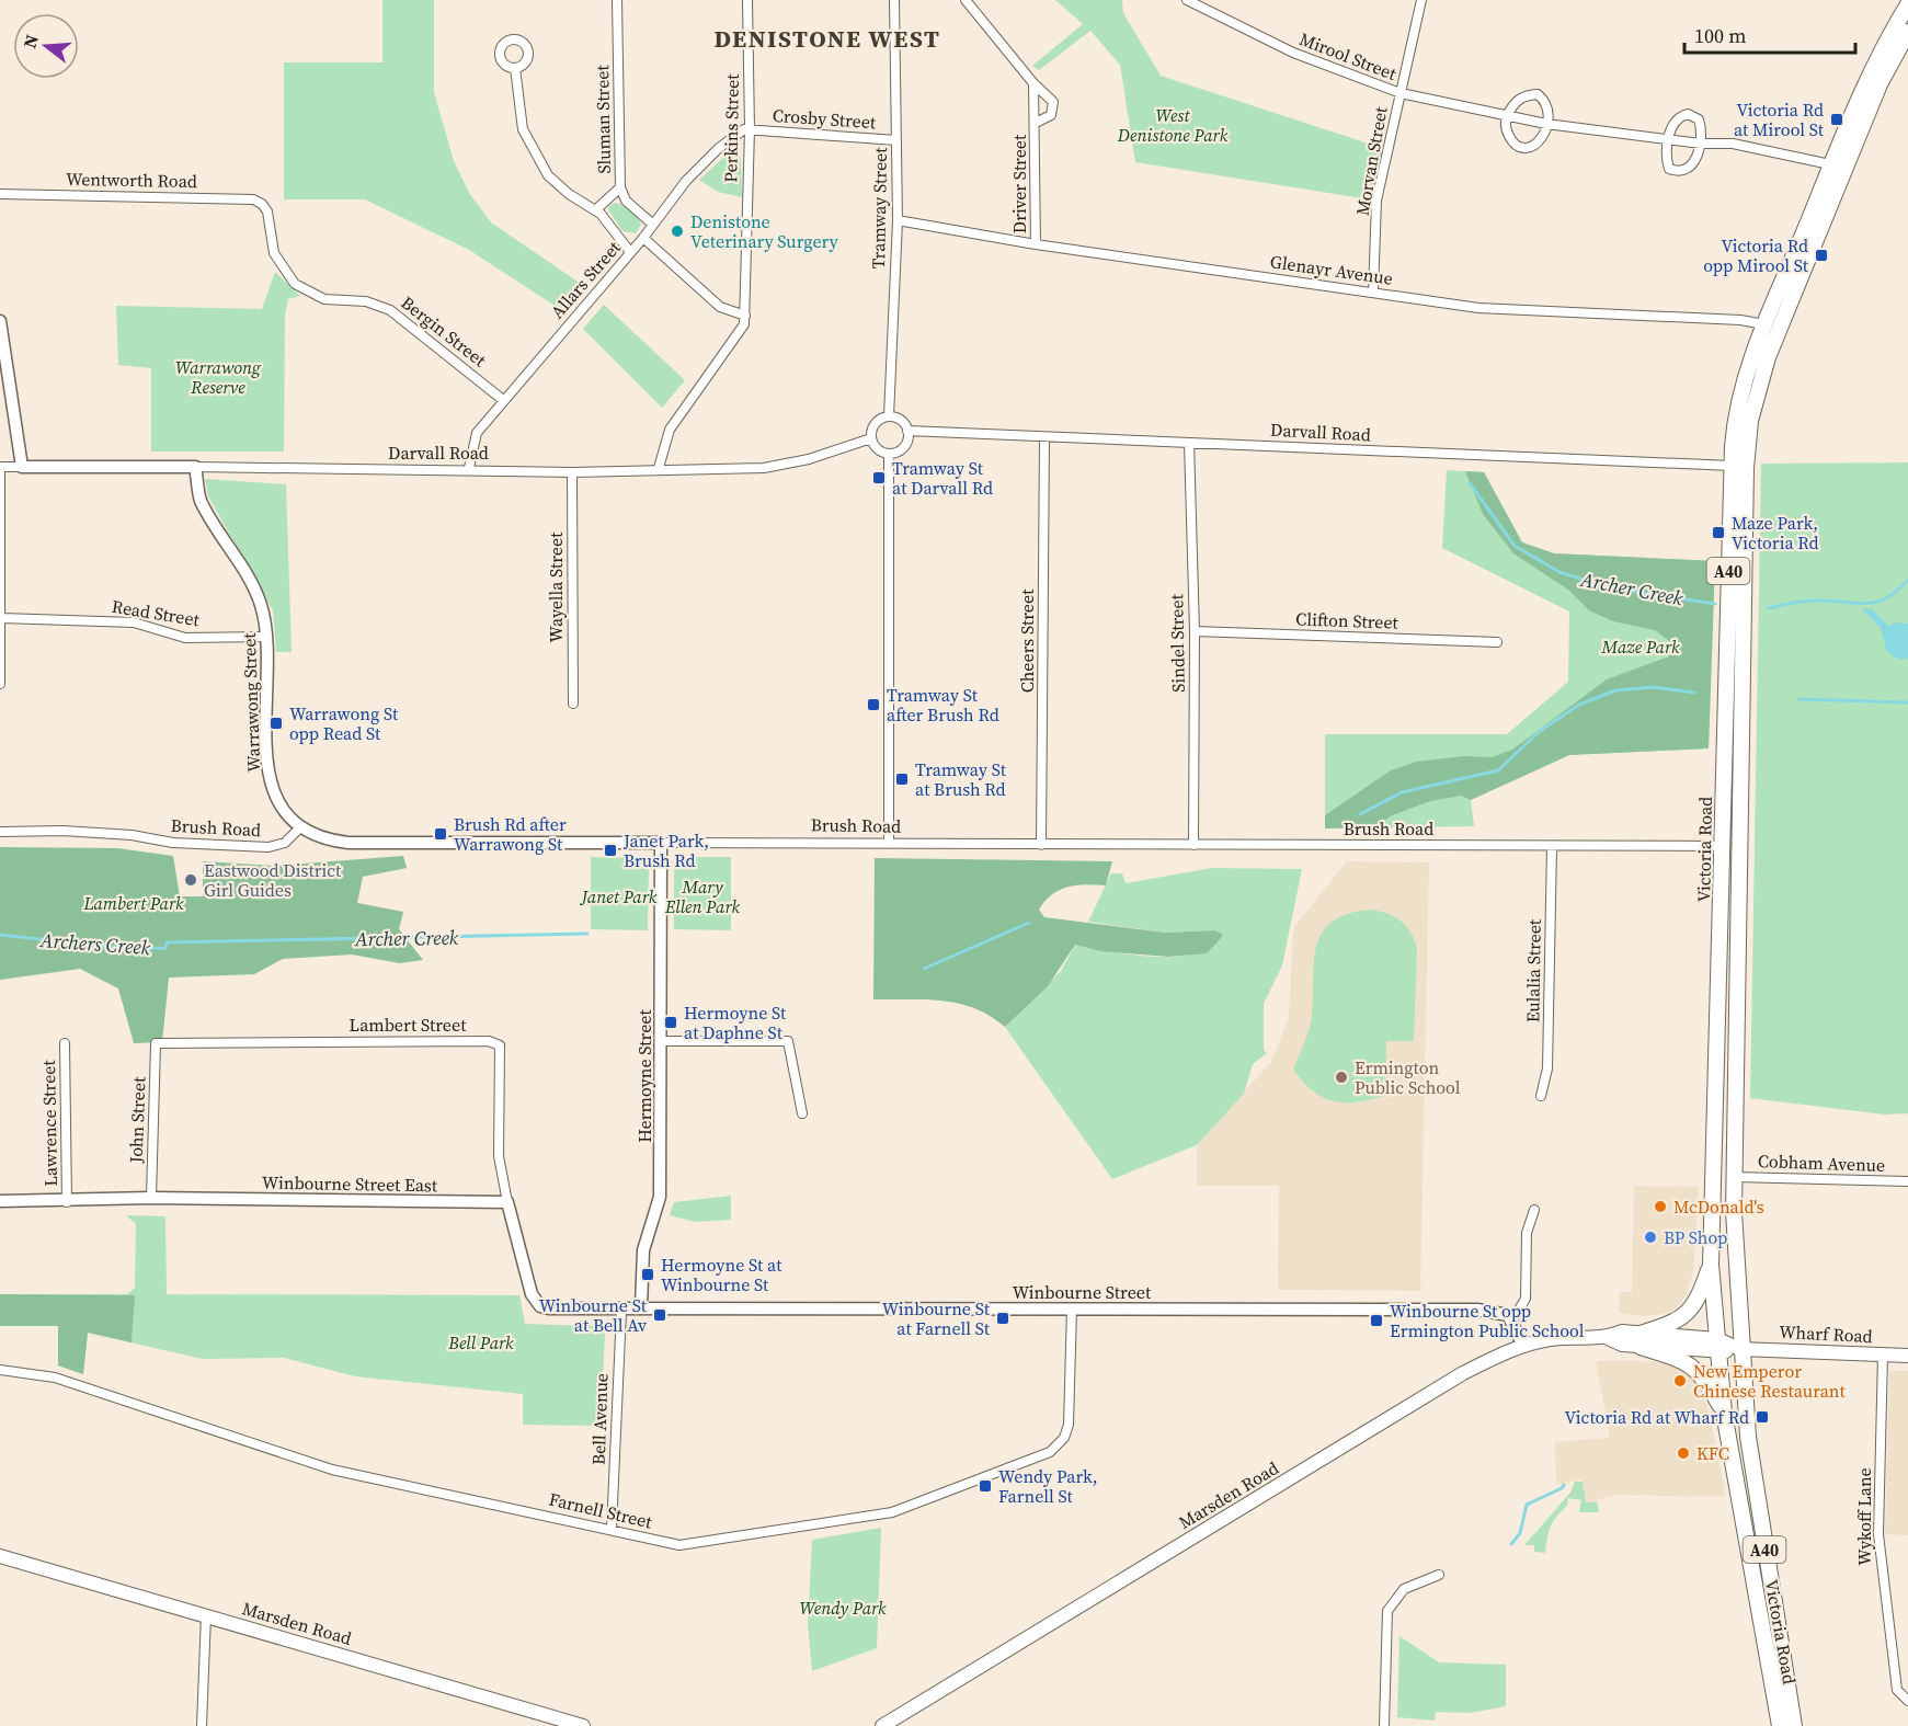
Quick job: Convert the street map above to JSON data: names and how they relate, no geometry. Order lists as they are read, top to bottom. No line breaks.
{"streets":{"highway":["A40","Victoria Road"],"main road":["Wharf Road","Marsden Road"],"street":["Mirool Street","Crosby Street","Sluman Street","Perkins Street","Morvan Street","Wentworth Road","Driver Street","Tramway Street","Glenayr Avenue","Allars Street","Bergin Street","Darvall Road","Wayella Street","Read Street","Clifton Street","Cheers Street","Sindel Street","Warrawong Street","Brush Road","Eulalia Street","Lambert Street","Hermoyne Street","John Street","Lawrence Street","Cobham Avenue","Winbourne Street East","Winbourne Street","Bell Avenue","Farnell Street","Wykoff Lane"]},"crossings":[["Mirool Street","Morvan Street"],["Mirool Street","Victoria Road"],["Crosby Street","Perkins Street"],["Crosby Street","Tramway Street"],["Crosby Street","Allars Street"],["Sluman Street","Allars Street"],["Perkins Street","Allars Street"],["Perkins Street","Darvall Road"],["Morvan Street","Glenayr Avenue"],["Wentworth Road","Bergin Street"],["Driver Street","Glenayr Avenue"],["Tramway Street","Glenayr Avenue"],["Tramway Street","Darvall Road"],["Glenayr Avenue","Victoria Road"],["Allars Street","Bergin Street"],["Allars Street","Darvall Road"],["Darvall Road","Wayella Street"],["Darvall Road","Cheers Street"],["Darvall Road","Sindel Street"],["Darvall Road","Warrawong Street"],["Darvall Road","Victoria Road"],["Read Street","Warrawong Street"],["Clifton Street","Sindel Street"],["Cheers Street","Brush Road"],["Sindel Street","Brush Road"],["Warrawong Street","Brush Road"],["Brush Road","Victoria Road"],["Brush Road","Eulalia Street"],["Brush Road","Hermoyne Street"],["Victoria Road","Cobham Avenue"],["Victoria Road","Wharf Road"],["Victoria Road","Marsden Road"],["Lambert Street","John Street"],["Lambert Street","Winbourne Street East"],["Hermoyne Street","Winbourne Street"],["John Street","Winbourne Street East"],["Lawrence Street","Winbourne Street East"],["Winbourne Street","Bell Avenue"],["Winbourne Street","Farnell Street"],["Wharf Road","Marsden Road"],["Wharf Road","Wykoff Lane"],["Bell Avenue","Farnell Street"]],"districts":["DENISTONE WEST"],"water":["Archer Creek","Archers Creek"],"parks":["West Denistone Park","Warrawong Reserve","Maze Park","Mary Ellen Park","Janet Park","Lambert Park","Bell Park","Wendy Park"],"places":{"transit":["Victoria Rd at Mirool St","Victoria Rd opp Mirool St","Tramway St at Darvall Rd","Maze Park, Victoria Rd","Tramway St after Brush Rd","Warrawong St opp Read St","Tramway St at Brush Rd","Brush Rd after Warrawong St","Janet Park, Brush Rd","Hermoyne St at Daphne St","Hermoyne St at Winbourne St","Winbourne St at Bell Av","Winbourne St at Farnell St","Winbourne St opp Ermington Public School","Victoria Rd at Wharf Rd","Wendy Park, Farnell St"],"other":["Denistone Veterinary Surgery","Eastwood District Girl Guides","Ermington Public School","McDonald's","BP Shop","New Emperor Chinese Restaurant","KFC"]},"scale_bar":"100 m","north":"left"}
